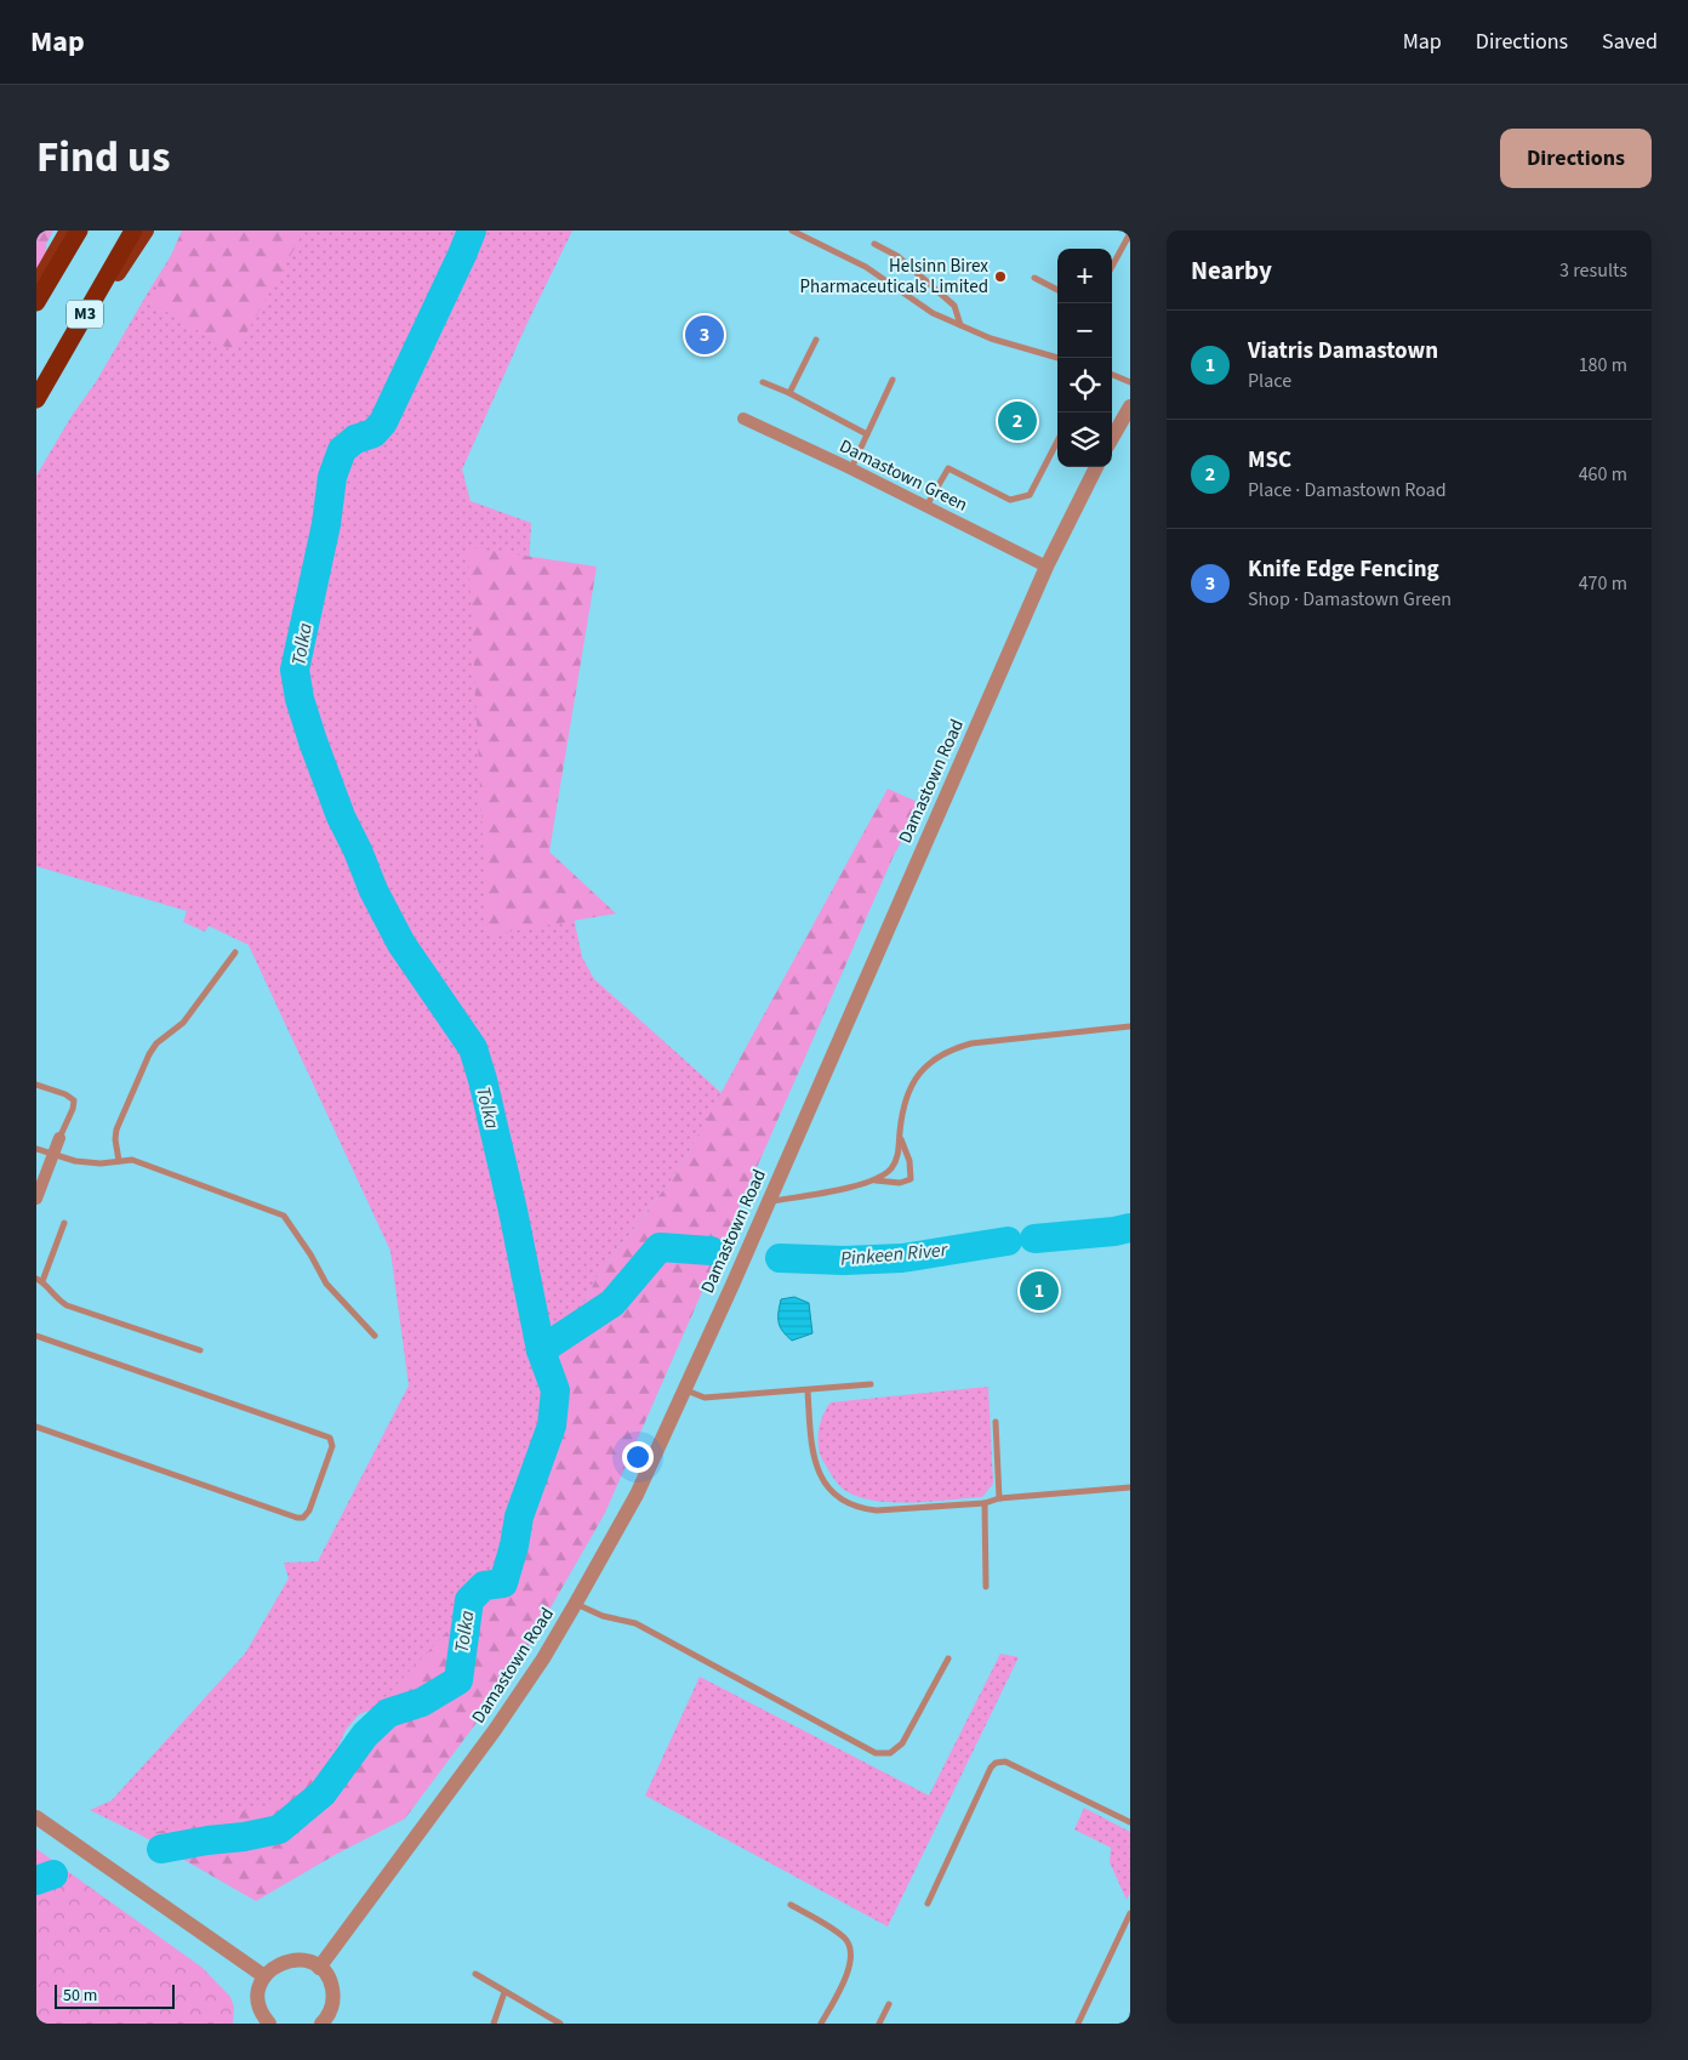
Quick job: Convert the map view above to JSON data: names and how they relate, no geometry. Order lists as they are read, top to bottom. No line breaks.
{"streets":{"highway":["M3"],"street":["Damastown Green","Damastown Road"]},"crossings":[["Damastown Green","Damastown Road"]],"water":["Tolka","Pinkeen River"],"places":["Helsinn Birex Pharmaceuticals Limited"],"scale_bar":"50 m","page":{"header":"Map","nav":["Map","Directions","Saved"],"title":"Find us","buttons":"Directions","heading":["Nearby","3 results"],"map_buttons":["+","−"],"list":[{"mark":"1","name":"Viatris Damastown","note":"Place","value":"180 m"},{"mark":"2","name":"MSC","note":"Place · Damastown Road","value":"460 m"},{"mark":"3","name":"Knife Edge Fencing","note":"Shop · Damastown Green","value":"470 m"}],"pins":["3","2","1"],"scale":"50 m"}}
